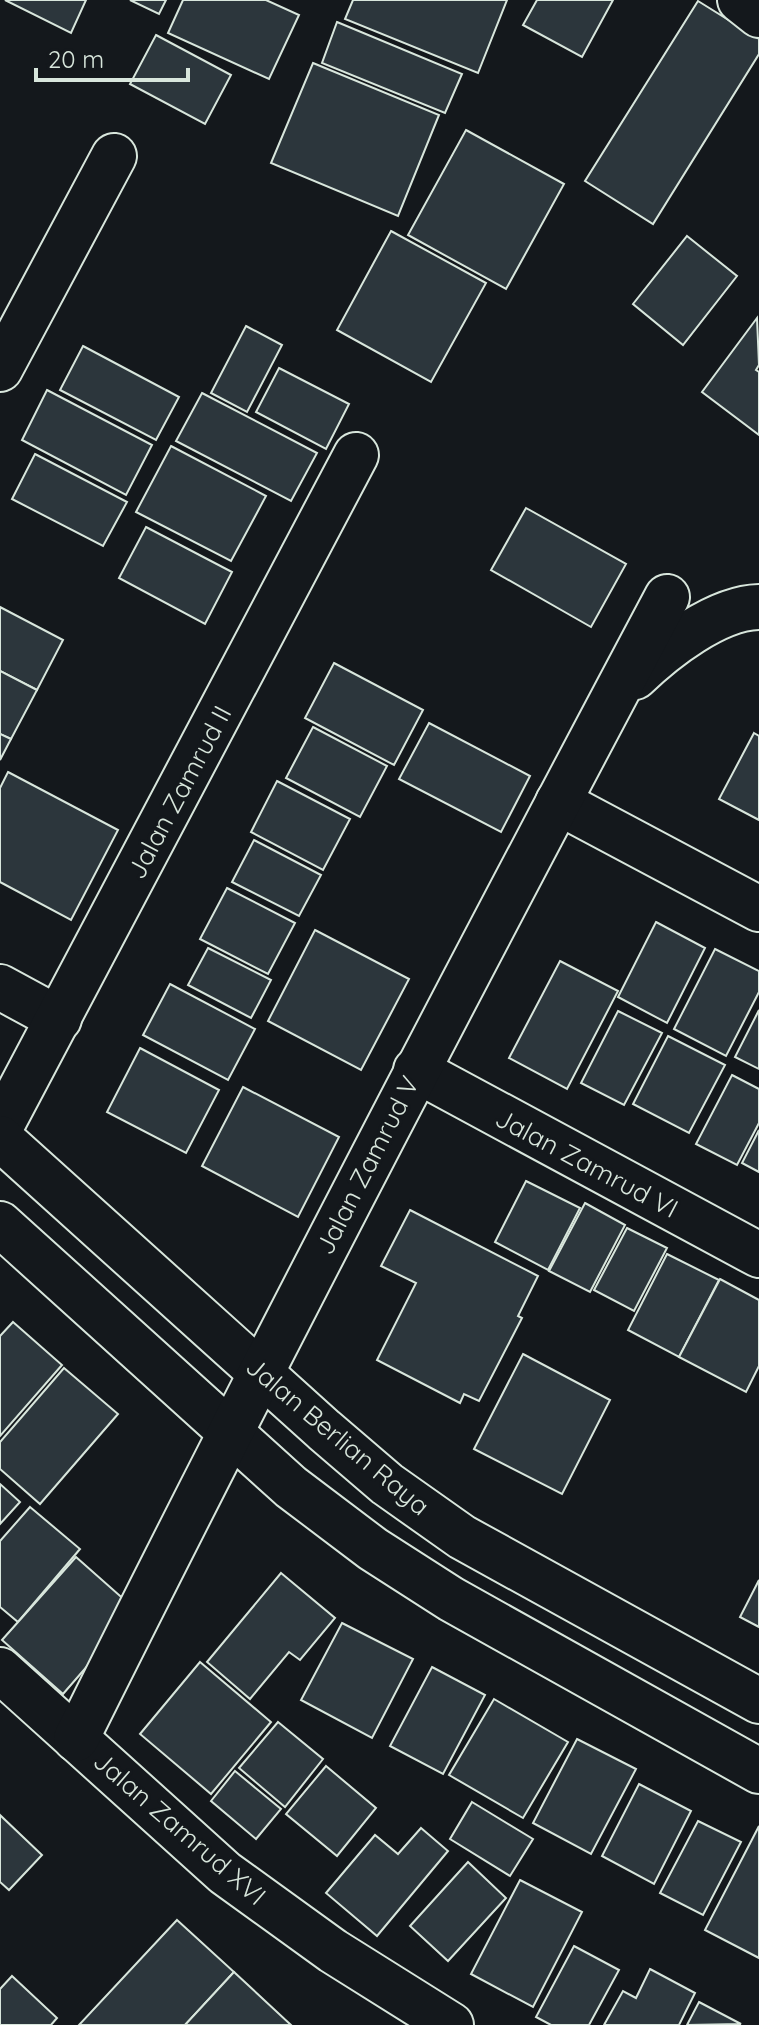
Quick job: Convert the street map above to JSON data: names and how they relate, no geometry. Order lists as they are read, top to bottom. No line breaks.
{"streets":{"street":["Jalan Zamrud II","Jalan Zamrud VI","Jalan Zamrud V","Jalan Berlian Raya","Jalan Zamrud XVI"]},"crossings":[["Jalan Zamrud VI","Jalan Zamrud V"],["Jalan Zamrud V","Jalan Berlian Raya"],["Jalan Zamrud V","Jalan Zamrud XVI"]],"scale_bar":"20 m"}
